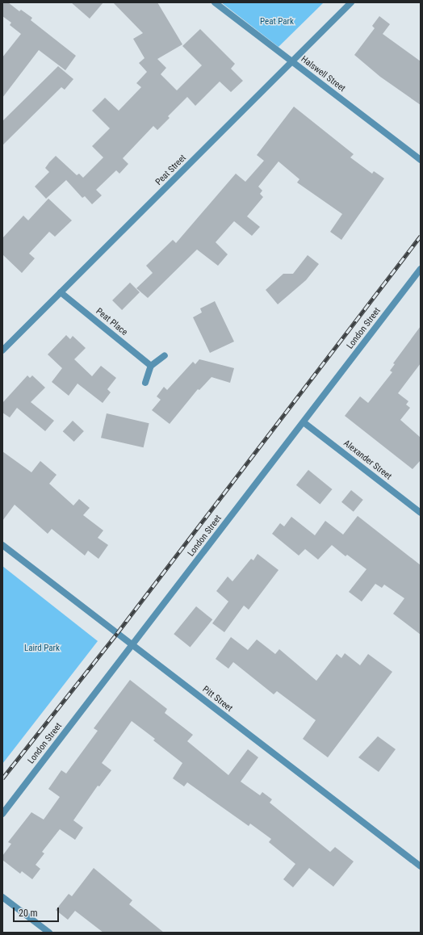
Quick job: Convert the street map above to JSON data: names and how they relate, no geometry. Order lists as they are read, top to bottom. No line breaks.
{"streets":{"street":["Halswell Street","Peat Street","Peat Place","London Street","Alexander Street","Pitt Street"]},"crossings":[["Halswell Street","Peat Street"],["Peat Street","Peat Place"],["London Street","Alexander Street"],["London Street","Pitt Street"]],"parks":["Peat Park","Laird Park"],"scale_bar":"20 m"}
